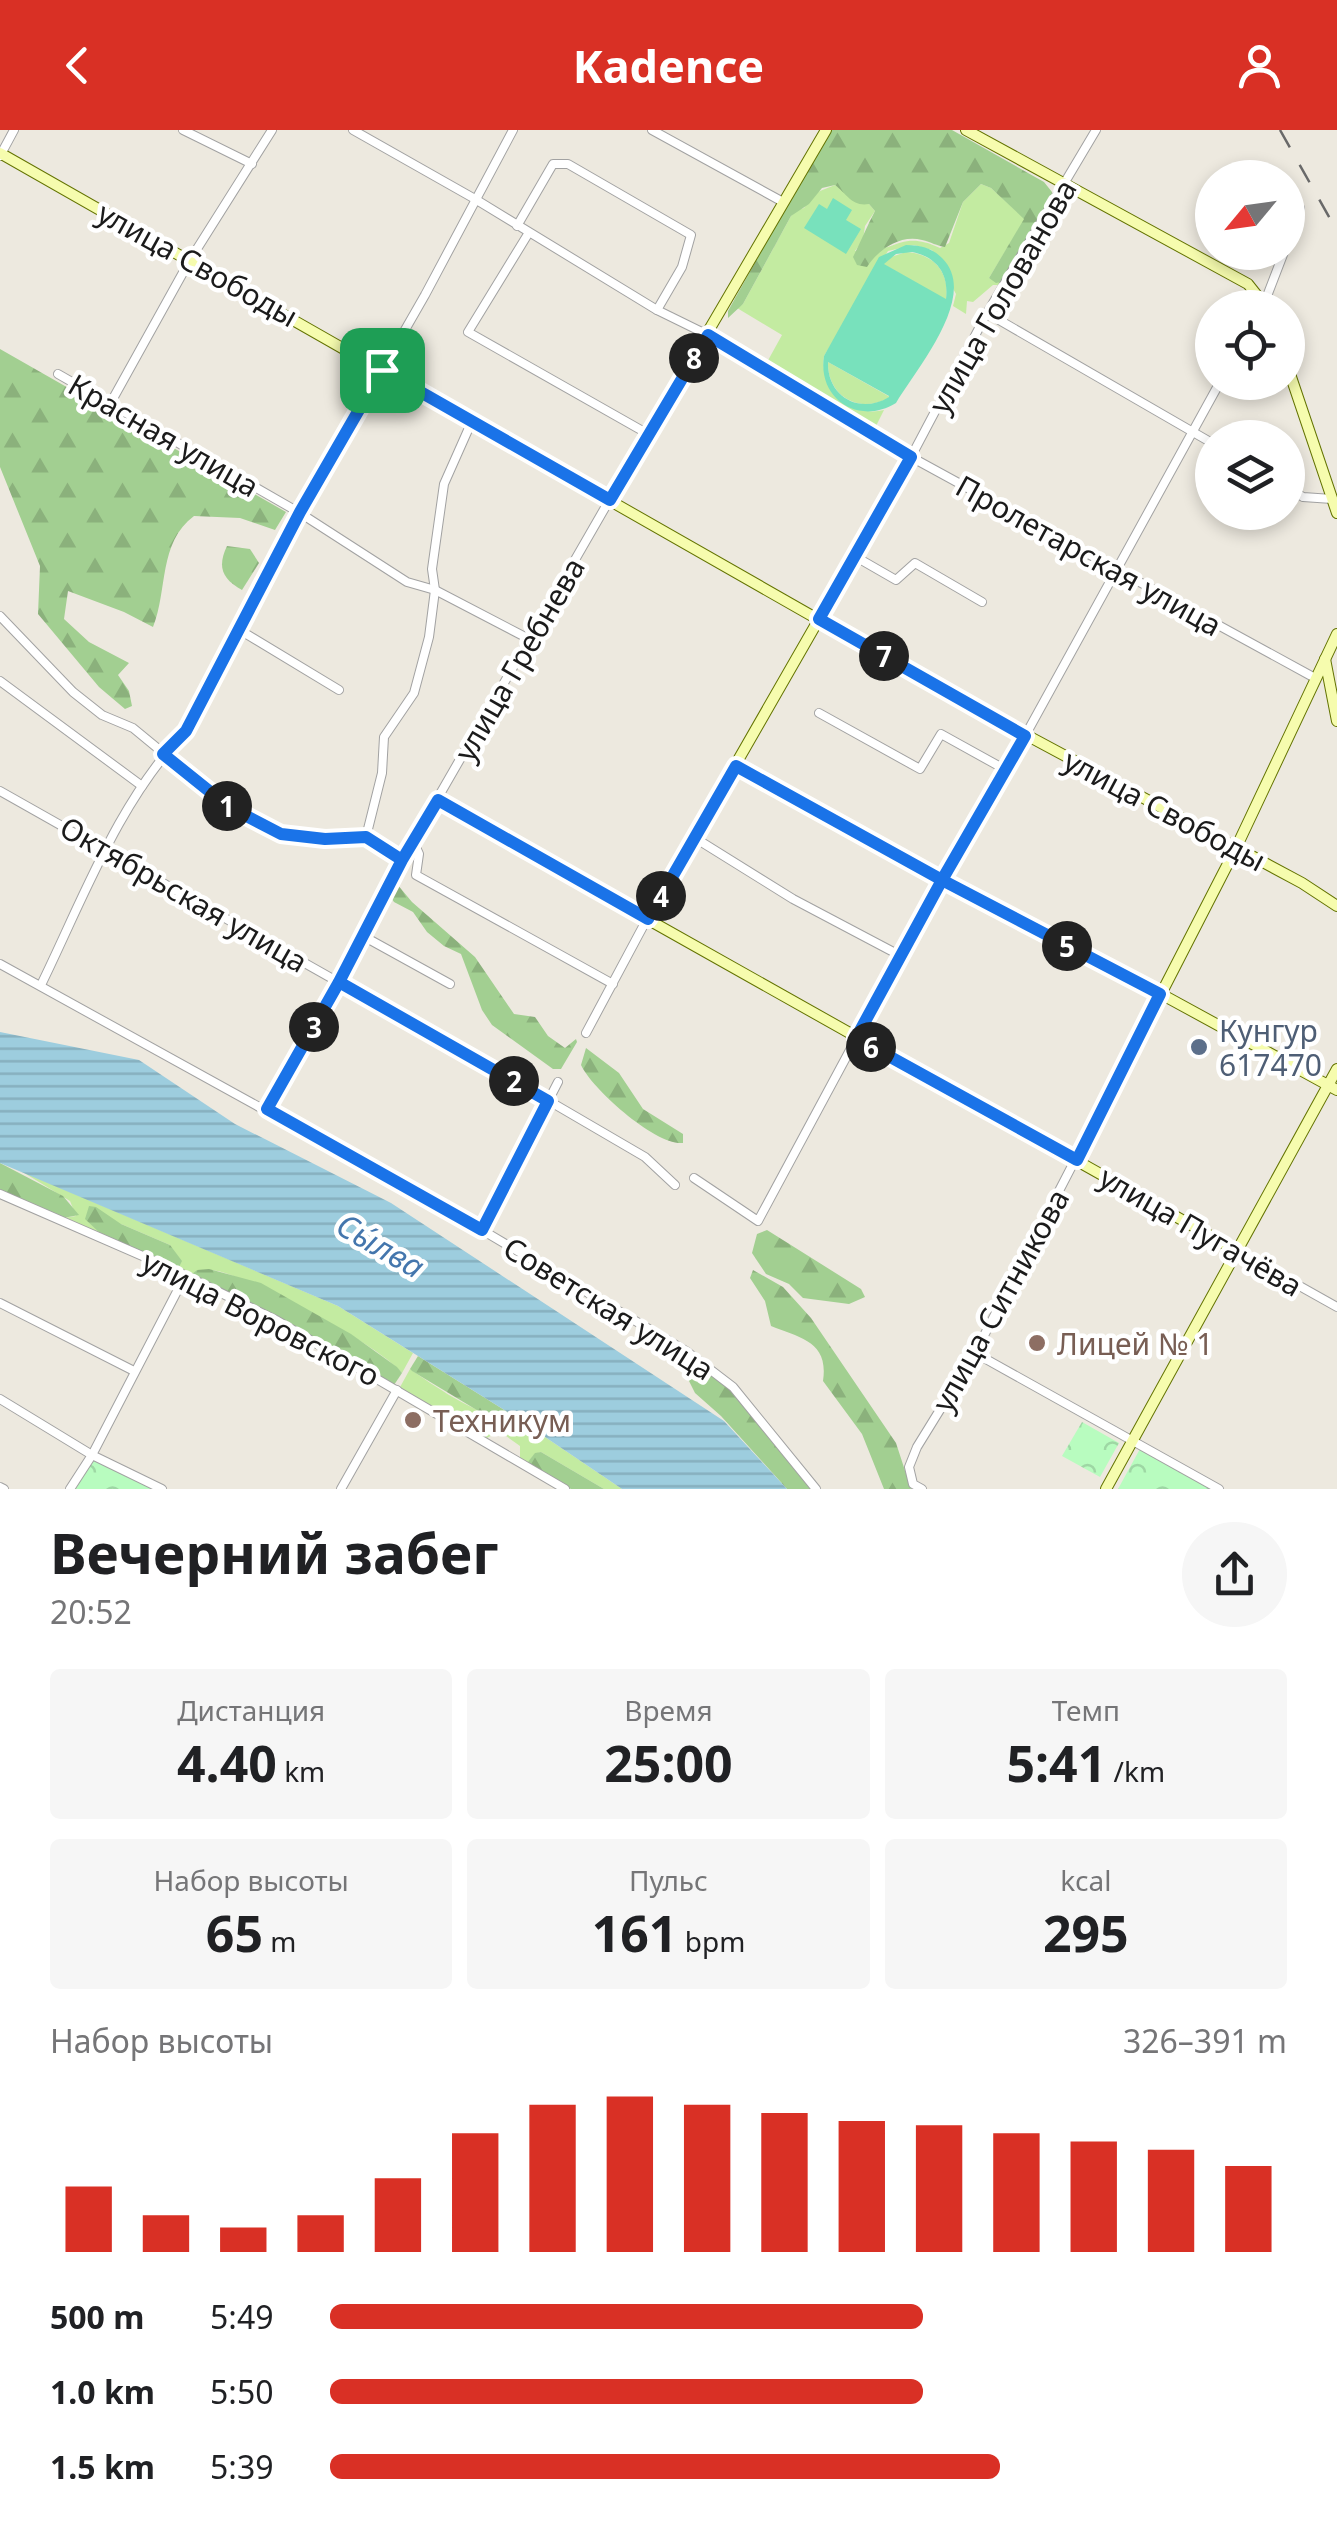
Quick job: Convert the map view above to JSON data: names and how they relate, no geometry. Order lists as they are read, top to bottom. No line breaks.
{"streets":{"street":["улица Свободы","улица Голованова","Красная улица","Пролетарская улица","улица Гребнева","Октябрьская улица","улица Пугачёва","улица Ситникова","Советская улица","улица Воровского"]},"crossings":[["улица Свободы","улица Голованова"],["улица Свободы","улица Гребнева"],["улица Свободы","улица Ситникова"],["улица Голованова","Пролетарская улица"],["улица Голованова","улица Пугачёва"],["Красная улица","улица Гребнева"],["Пролетарская улица","улица Гребнева"],["Пролетарская улица","улица Ситникова"],["улица Гребнева","Октябрьская улица"],["улица Гребнева","улица Пугачёва"],["улица Гребнева","Советская улица"],["улица Пугачёва","улица Ситникова"]],"water":["Сы́лва"],"places":["Кунгур 617470","Лицей № 1","Техникум"],"north":"bottom left","page":{"header":"Kadence","pins":["8","7","1","4","5","3","6","2"],"heading":["Вечерний забег","20:52"],"stats":[["Дистанция","4.40 km"],["Время","25:00"],["Темп","5:41 /km"],["Набор высоты","65 m"],["Пульс","161 bpm"],["kcal","295"]],"chart":["Набор высоты","326–391 m"],"list":[{"name":"500 m","note":"5:49"},{"name":"1.0 km","note":"5:50"},{"name":"1.5 km","note":"5:39"}]}}
